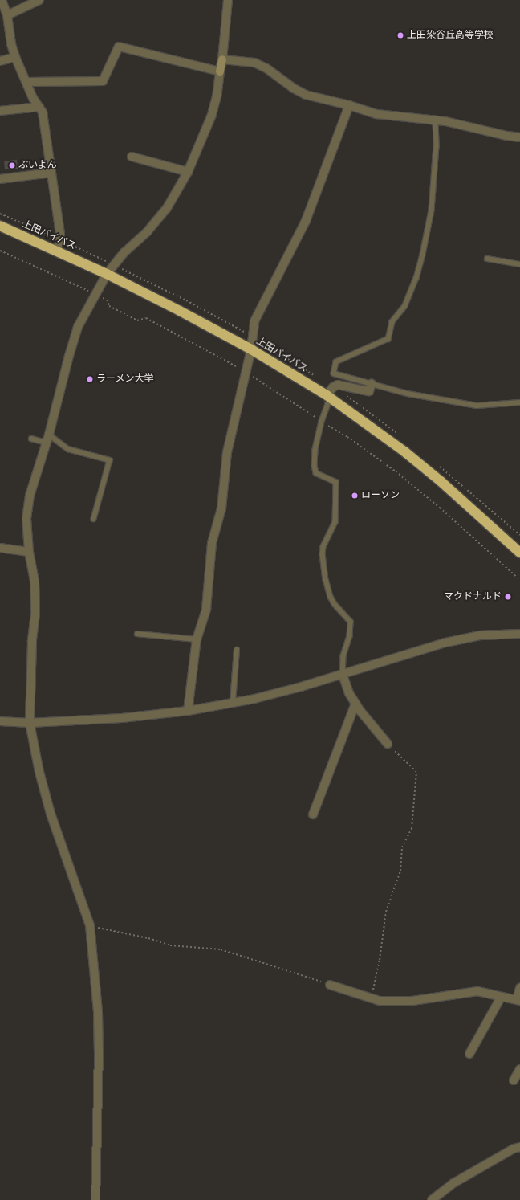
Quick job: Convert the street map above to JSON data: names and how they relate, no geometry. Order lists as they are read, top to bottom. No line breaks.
{"streets":{"highway":["上田バイパス"]},"places":["上田染谷丘高等学校","ぶいよん","ラーメン大学","ローソン","マクドナルド"]}
